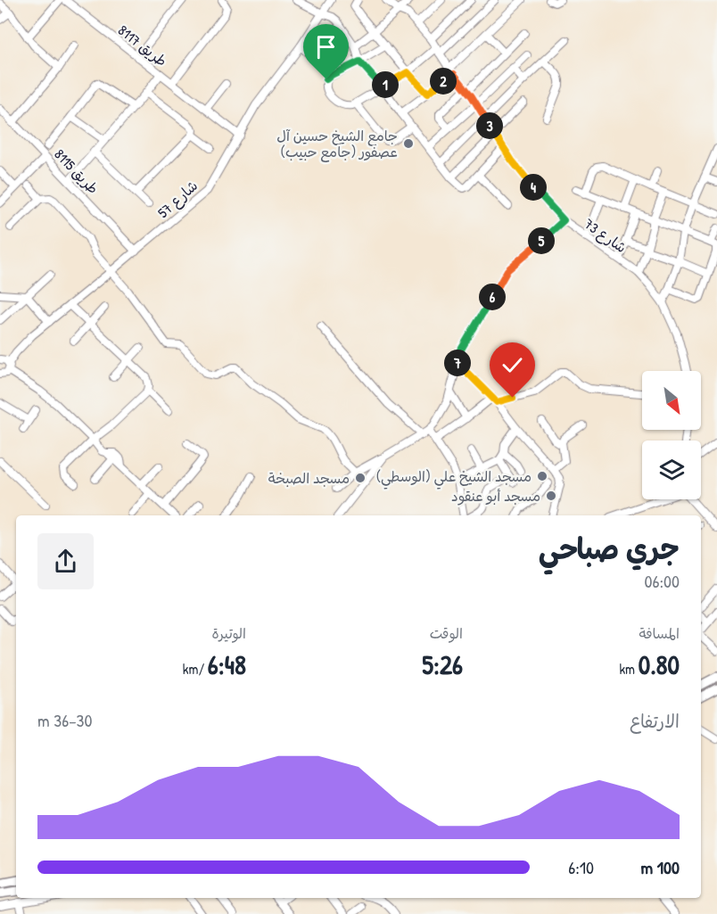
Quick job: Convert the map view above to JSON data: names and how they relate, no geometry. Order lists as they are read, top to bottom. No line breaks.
{"streets":{"street":["طريق 8117","طريق 8115","شارع 57","شارع 73"]},"crossings":[["طريق 8117","شارع 57"],["طريق 8115","شارع 57"]],"places":["جامع الشيخ حسين آل عصفور (جامع حبيب)","مسجد الشيخ علي (الوسطي)","مسجد الصبخة","مسجد أبو عنقود"],"north":"bottom right","page":{"pins":["2","1","3","4","5","6","7"],"heading":["جري صباحي","06:00"],"stats":[["المسافة","0.80 km"],["الوقت","5:26"],["الوتيرة","6:48 /km"]],"chart":["الارتفاع","30–36 m"],"list":[{"name":"100 m","note":"6:10"}]}}
